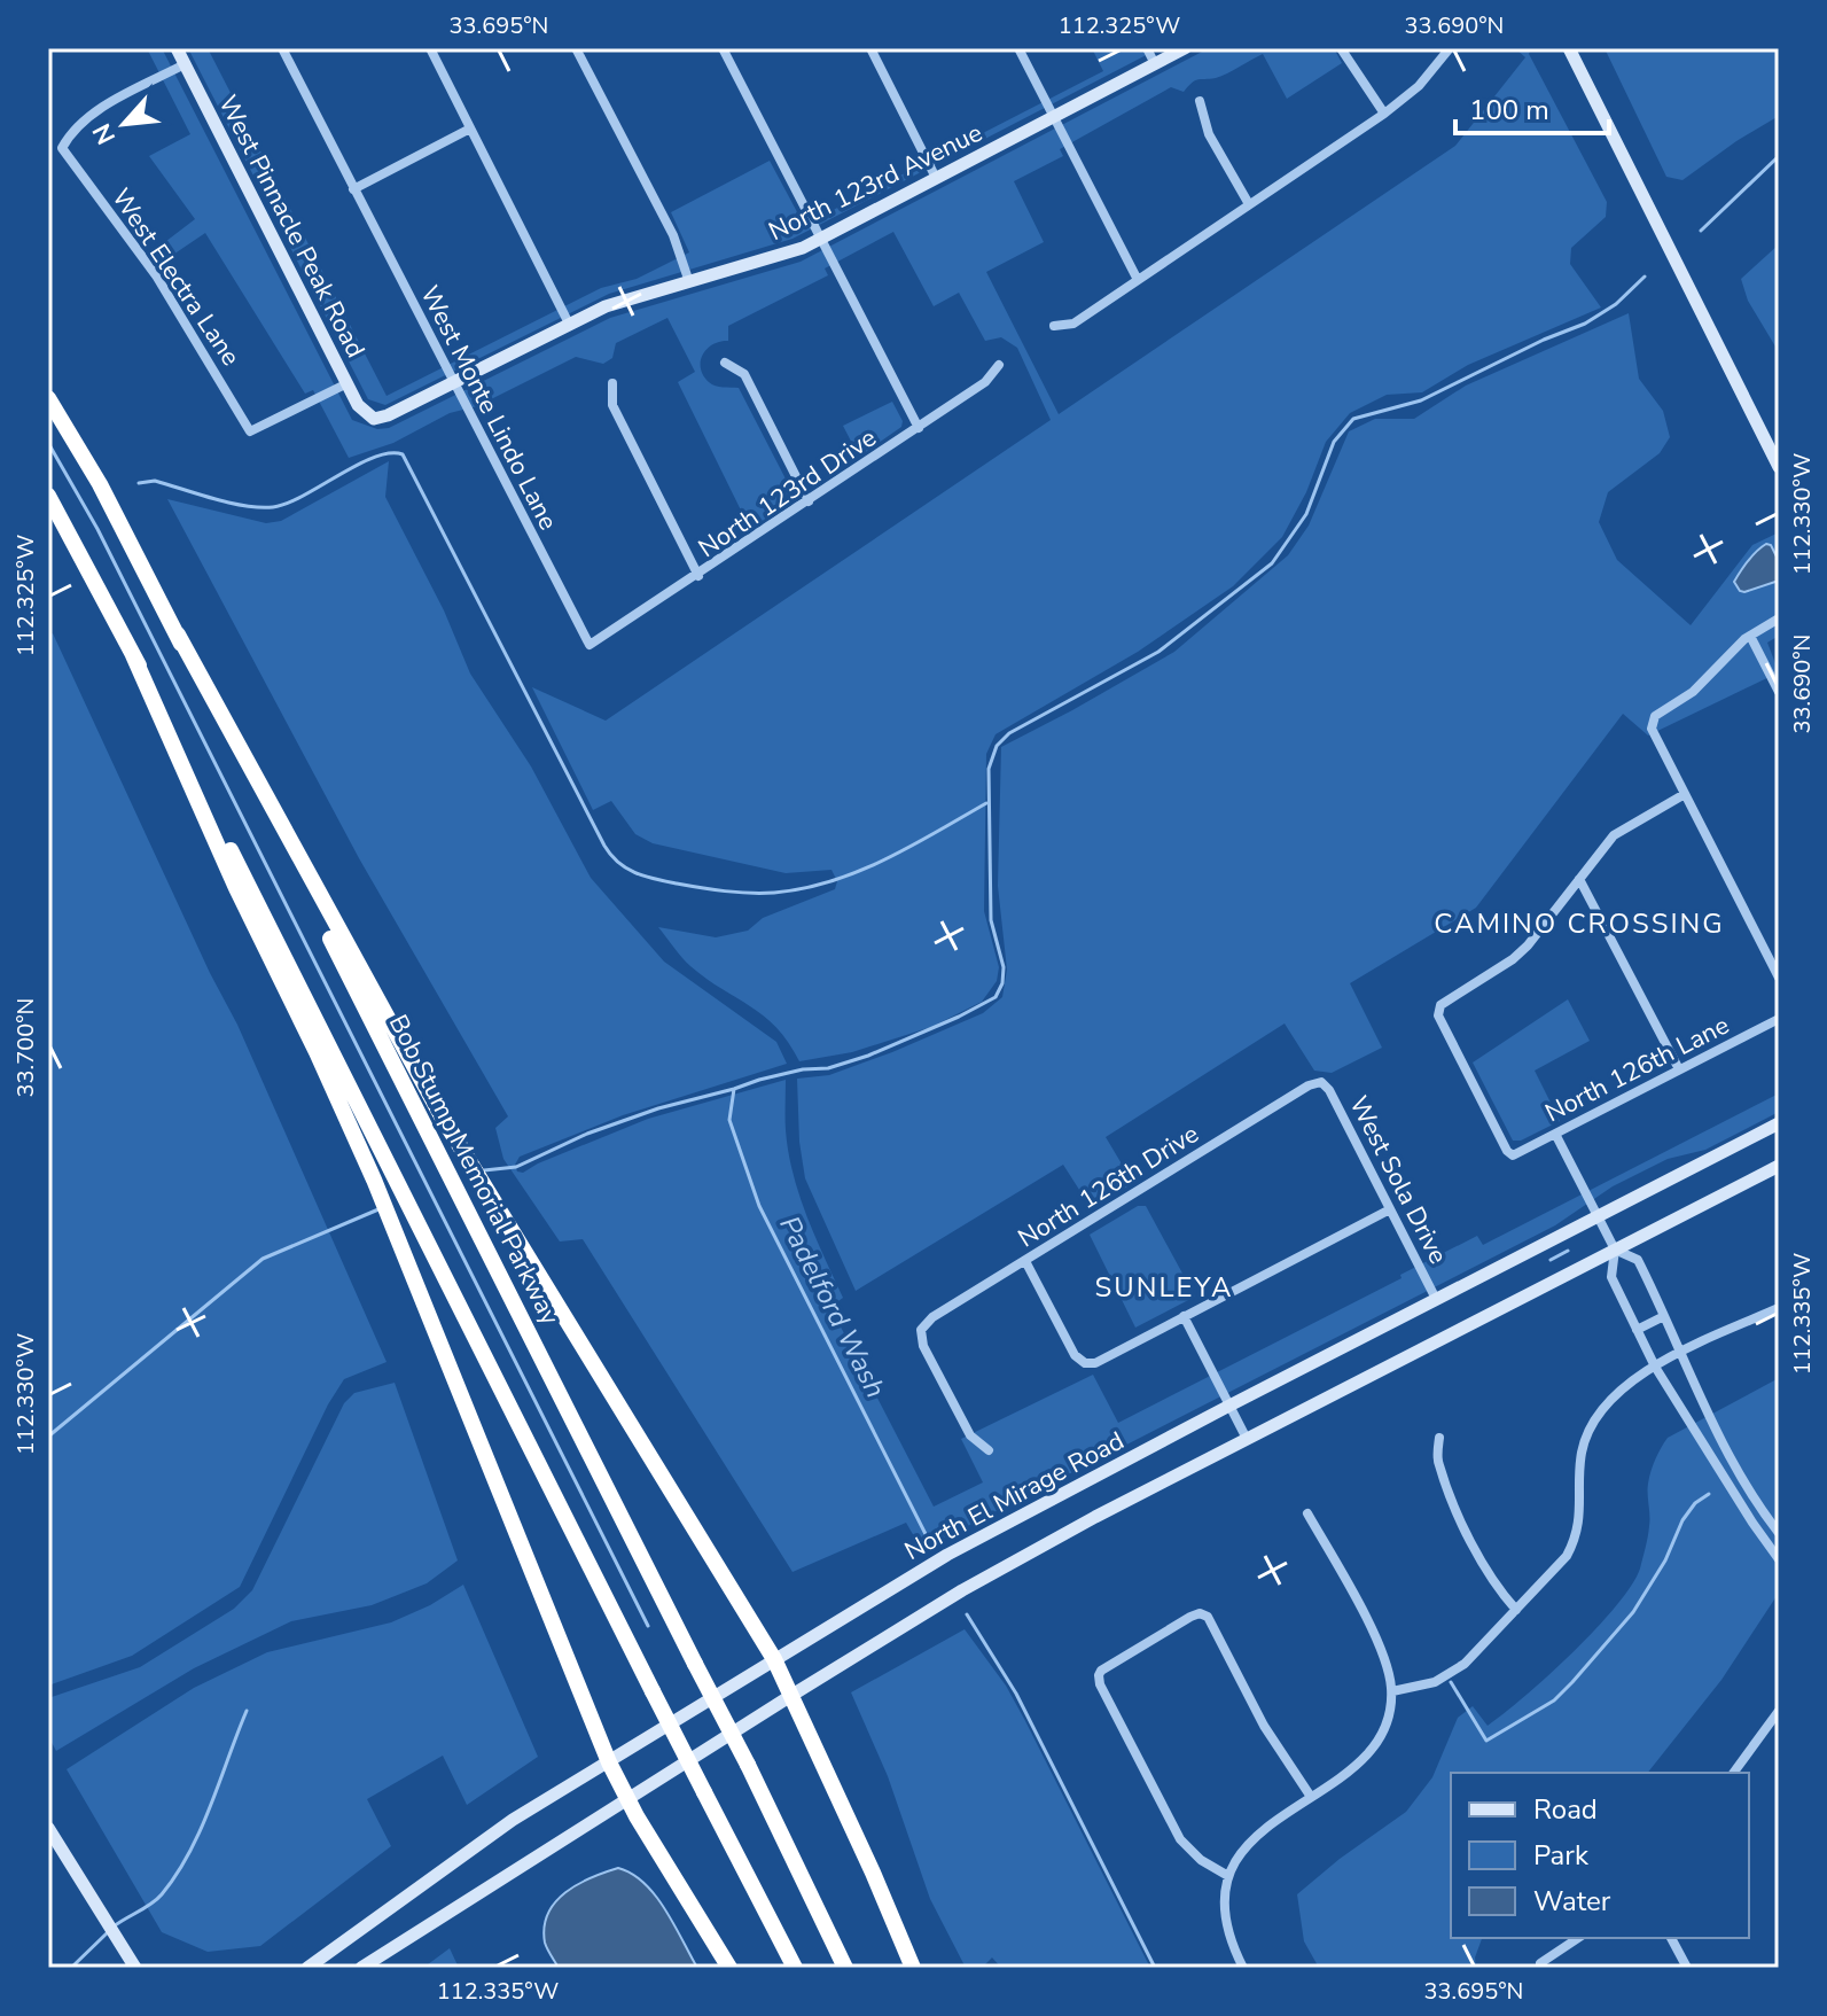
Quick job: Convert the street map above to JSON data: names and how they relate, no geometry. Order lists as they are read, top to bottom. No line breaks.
{"streets":{"highway":["Bob Stump Memorial Parkway"],"main road":["North 123rd Avenue","West Pinnacle Peak Road","North El Mirage Road"],"street":["West Electra Lane","West Monte Lindo Lane","North 123rd Drive","North 126th Lane","West Sola Drive","North 126th Drive"]},"crossings":[["North 123rd Avenue","West Pinnacle Peak Road"],["North 123rd Avenue","West Monte Lindo Lane"],["West Pinnacle Peak Road","West Electra Lane"],["West Monte Lindo Lane","North 123rd Drive"],["West Sola Drive","North 126th Drive"],["West Sola Drive","North El Mirage Road"]],"districts":["CAMINO CROSSING","SUNLEYA"],"water":["Padelford Wash"],"legend":["Road","Park","Water"],"scale_bar":"100 m","north":"bottom left","coordinates":["33.695°N","112.325°W","33.690°N","112.330°W","33.700°N","112.335°W"]}
